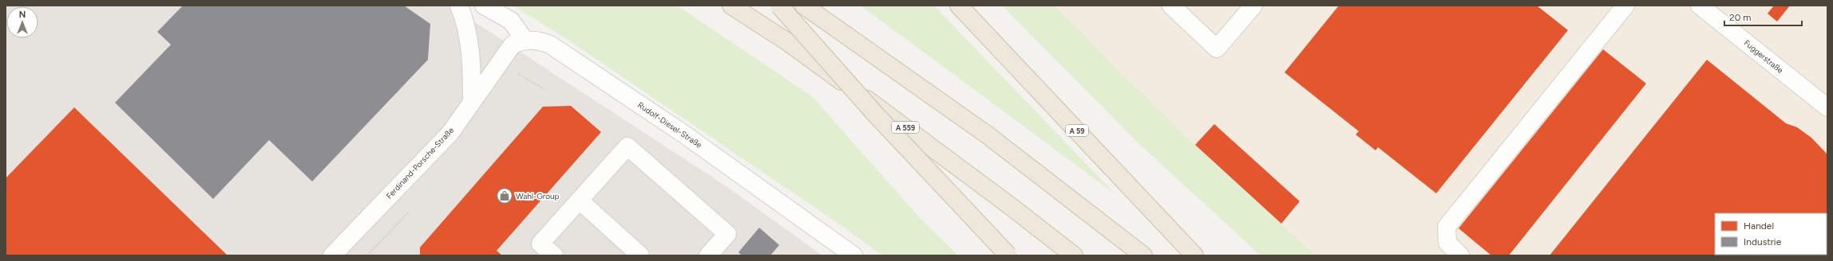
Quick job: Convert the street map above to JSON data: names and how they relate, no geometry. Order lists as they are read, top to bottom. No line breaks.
{"streets":{"highway":["A 559","A 59"],"street":["Fuggerstraße","Rudolf-Diesel-Straße","Ferdinand-Porsche-Straße"]},"crossings":[["Rudolf-Diesel-Straße","Ferdinand-Porsche-Straße"]],"places":{"shop":["Wahl-Group"]},"legend":["Handel","Industrie"],"scale_bar":"20 m","north":"top"}
